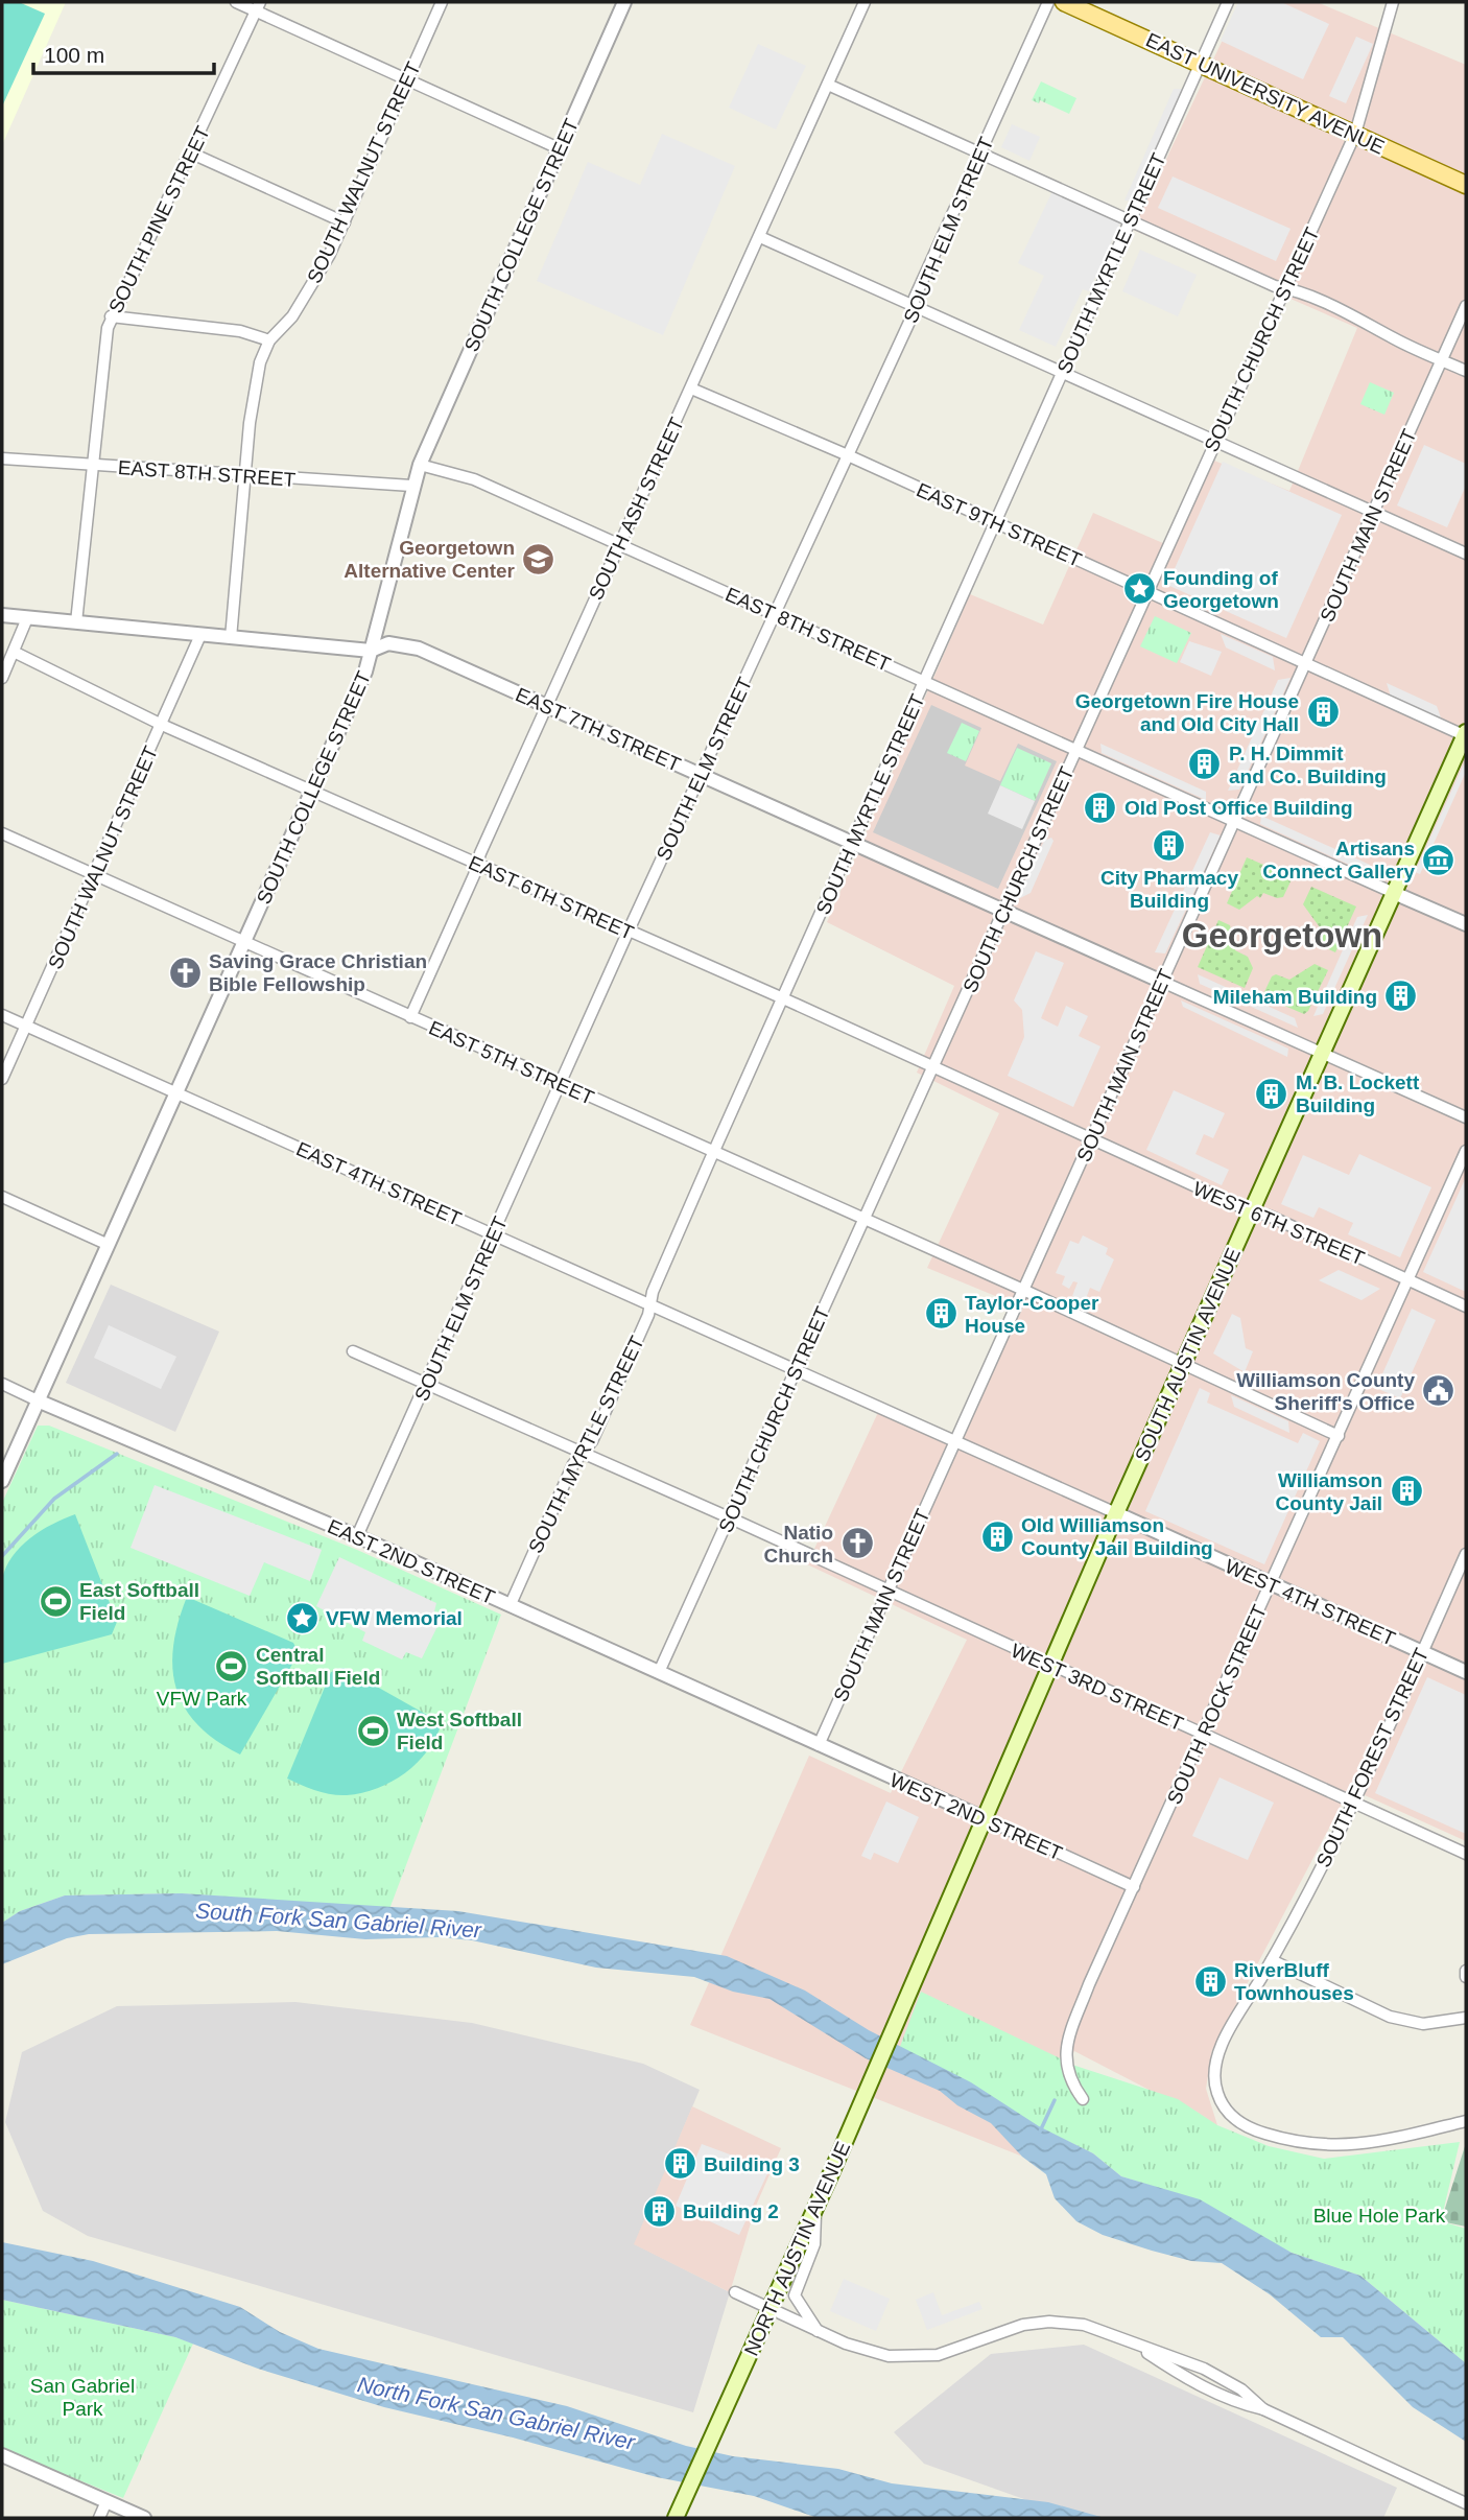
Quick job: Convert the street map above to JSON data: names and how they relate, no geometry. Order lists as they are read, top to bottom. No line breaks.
{"streets":{"main road":["EAST UNIVERSITY AVENUE","SOUTH AUSTIN AVENUE","NORTH AUSTIN AVENUE"],"street":["SOUTH WALNUT STREET","SOUTH PINE STREET","SOUTH ELM STREET","SOUTH COLLEGE STREET","SOUTH MYRTLE STREET","SOUTH CHURCH STREET","EAST 8TH STREET","SOUTH ASH STREET","EAST 9TH STREET","SOUTH MAIN STREET","EAST 7TH STREET","EAST 6TH STREET","EAST 5TH STREET","EAST 4TH STREET","WEST 6TH STREET","EAST 2ND STREET","WEST 4TH STREET","WEST 3RD STREET","SOUTH ROCK STREET","SOUTH FOREST STREET","WEST 2ND STREET"]},"crossings":[["EAST UNIVERSITY AVENUE","SOUTH MYRTLE STREET"],["EAST UNIVERSITY AVENUE","SOUTH CHURCH STREET"],["SOUTH WALNUT STREET","EAST 8TH STREET"],["SOUTH WALNUT STREET","EAST 7TH STREET"],["SOUTH WALNUT STREET","EAST 6TH STREET"],["SOUTH WALNUT STREET","EAST 5TH STREET"],["SOUTH WALNUT STREET","EAST 4TH STREET"],["SOUTH PINE STREET","EAST 8TH STREET"],["SOUTH PINE STREET","EAST 7TH STREET"],["SOUTH ELM STREET","EAST 8TH STREET"],["SOUTH ELM STREET","EAST 9TH STREET"],["SOUTH ELM STREET","EAST 7TH STREET"],["SOUTH ELM STREET","EAST 6TH STREET"],["SOUTH ELM STREET","EAST 5TH STREET"],["SOUTH ELM STREET","EAST 4TH STREET"],["SOUTH ELM STREET","EAST 2ND STREET"],["SOUTH ELM STREET","WEST 3RD STREET"],["SOUTH COLLEGE STREET","EAST 8TH STREET"],["SOUTH COLLEGE STREET","EAST 7TH STREET"],["SOUTH COLLEGE STREET","EAST 6TH STREET"],["SOUTH COLLEGE STREET","EAST 5TH STREET"],["SOUTH COLLEGE STREET","EAST 4TH STREET"],["SOUTH COLLEGE STREET","EAST 2ND STREET"],["SOUTH MYRTLE STREET","EAST 8TH STREET"],["SOUTH MYRTLE STREET","EAST 9TH STREET"],["SOUTH MYRTLE STREET","EAST 7TH STREET"],["SOUTH MYRTLE STREET","EAST 6TH STREET"],["SOUTH MYRTLE STREET","EAST 5TH STREET"],["SOUTH MYRTLE STREET","EAST 4TH STREET"],["SOUTH MYRTLE STREET","EAST 2ND STREET"],["SOUTH MYRTLE STREET","WEST 3RD STREET"],["SOUTH CHURCH STREET","EAST 8TH STREET"],["SOUTH CHURCH STREET","EAST 9TH STREET"],["SOUTH CHURCH STREET","EAST 7TH STREET"],["SOUTH CHURCH STREET","EAST 6TH STREET"],["SOUTH CHURCH STREET","EAST 5TH STREET"],["SOUTH CHURCH STREET","EAST 4TH STREET"],["SOUTH CHURCH STREET","EAST 2ND STREET"],["SOUTH CHURCH STREET","WEST 3RD STREET"],["EAST 8TH STREET","SOUTH ASH STREET"],["EAST 8TH STREET","SOUTH MAIN STREET"],["EAST 8TH STREET","SOUTH AUSTIN AVENUE"],["SOUTH ASH STREET","EAST 9TH STREET"],["SOUTH ASH STREET","EAST 7TH STREET"],["SOUTH ASH STREET","EAST 6TH STREET"],["SOUTH ASH STREET","EAST 5TH STREET"],["EAST 9TH STREET","SOUTH MAIN STREET"],["EAST 9TH STREET","SOUTH AUSTIN AVENUE"],["SOUTH MAIN STREET","EAST 7TH STREET"],["SOUTH MAIN STREET","EAST 6TH STREET"],["SOUTH MAIN STREET","EAST 5TH STREET"],["SOUTH MAIN STREET","EAST 4TH STREET"],["SOUTH MAIN STREET","WEST 6TH STREET"],["SOUTH MAIN STREET","EAST 2ND STREET"],["SOUTH MAIN STREET","WEST 4TH STREET"],["SOUTH MAIN STREET","WEST 3RD STREET"],["SOUTH MAIN STREET","WEST 2ND STREET"],["EAST 6TH STREET","WEST 6TH STREET"],["EAST 5TH STREET","SOUTH AUSTIN AVENUE"],["EAST 5TH STREET","SOUTH ROCK STREET"],["EAST 4TH STREET","WEST 4TH STREET"],["WEST 6TH STREET","SOUTH AUSTIN AVENUE"],["WEST 6TH STREET","SOUTH ROCK STREET"],["SOUTH AUSTIN AVENUE","WEST 4TH STREET"],["SOUTH AUSTIN AVENUE","WEST 3RD STREET"],["SOUTH AUSTIN AVENUE","WEST 2ND STREET"],["SOUTH AUSTIN AVENUE","NORTH AUSTIN AVENUE"],["EAST 2ND STREET","WEST 2ND STREET"],["WEST 4TH STREET","SOUTH ROCK STREET"],["WEST 4TH STREET","SOUTH FOREST STREET"],["WEST 3RD STREET","SOUTH ROCK STREET"],["WEST 3RD STREET","SOUTH FOREST STREET"],["SOUTH ROCK STREET","WEST 2ND STREET"]],"districts":["Georgetown"],"water":["South Fork San Gabriel River","North Fork San Gabriel River"],"parks":["VFW Park","Blue Hole Park","San Gabriel Park"],"places":{"school or university":["Georgetown Alternative Center"],"place":["Founding of Georgetown","VFW Memorial"],"building":["Georgetown Fire House and Old City Hall","P. H. Dimmit and Co. Building","Old Post Office Building","City Pharmacy Building","Mileham Building","M. B. Lockett Building","Taylor-Cooper House","Williamson County Jail","Old Williamson County Jail Building","RiverBluff Townhouses","Building 3","Building 2"],"museum":["Artisans Connect Gallery"],"church":["Saving Grace Christian Bible Fellowship","Natio Church"],"public building":["Williamson County Sheriff's Office"],"sports":["East Softball Field","Central Softball Field","West Softball Field"]},"scale_bar":"100 m"}
